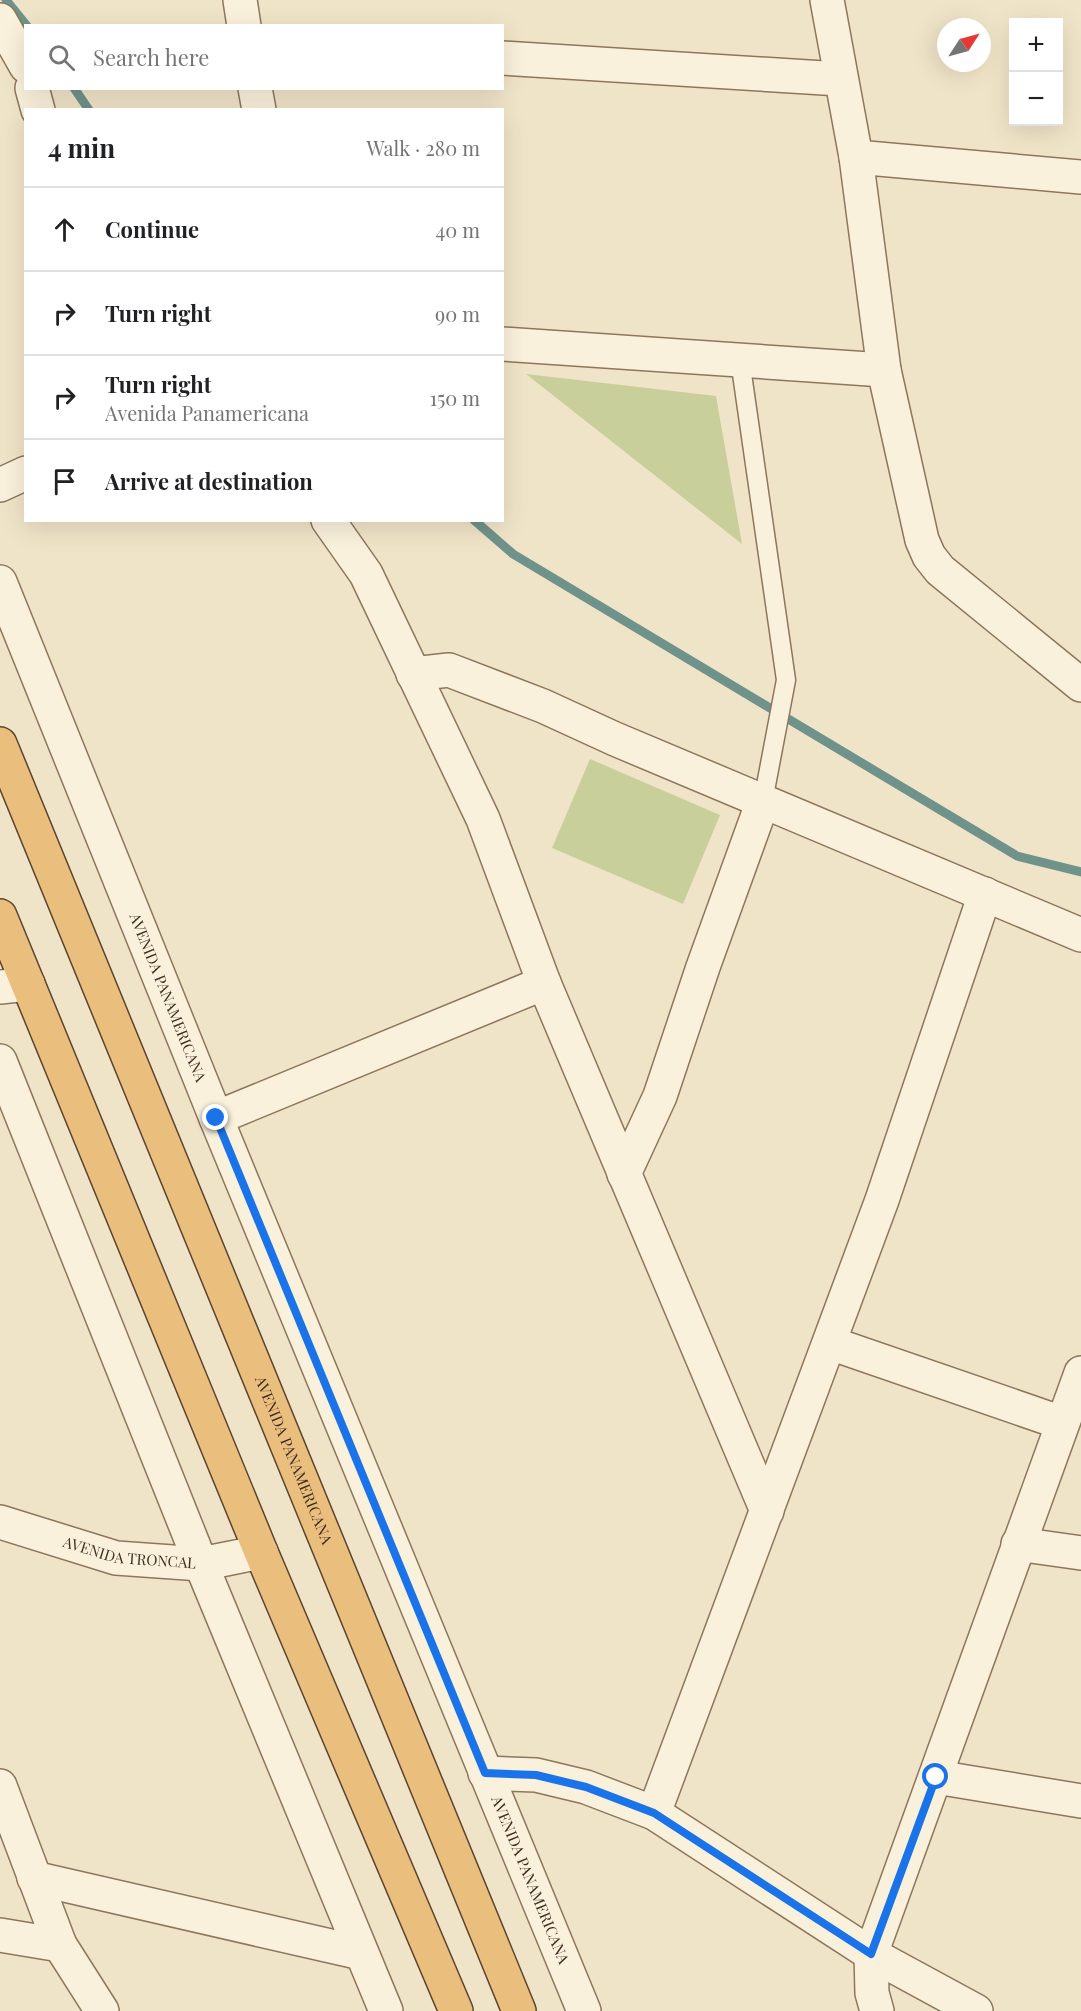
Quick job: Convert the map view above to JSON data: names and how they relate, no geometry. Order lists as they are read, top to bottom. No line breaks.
{"streets":{"highway":["AVENIDA PANAMERICANA"],"street":["AVENIDA TRONCAL"]},"north":"top right","page":{"map_buttons":["+","−"],"search":"Search here","heading":["4 min","Walk · 280 m"],"list":[["Continue","40 m"],["Turn right","90 m"],["Turn right","Avenida Panamericana","150 m"],"Arrive at destination"]}}
